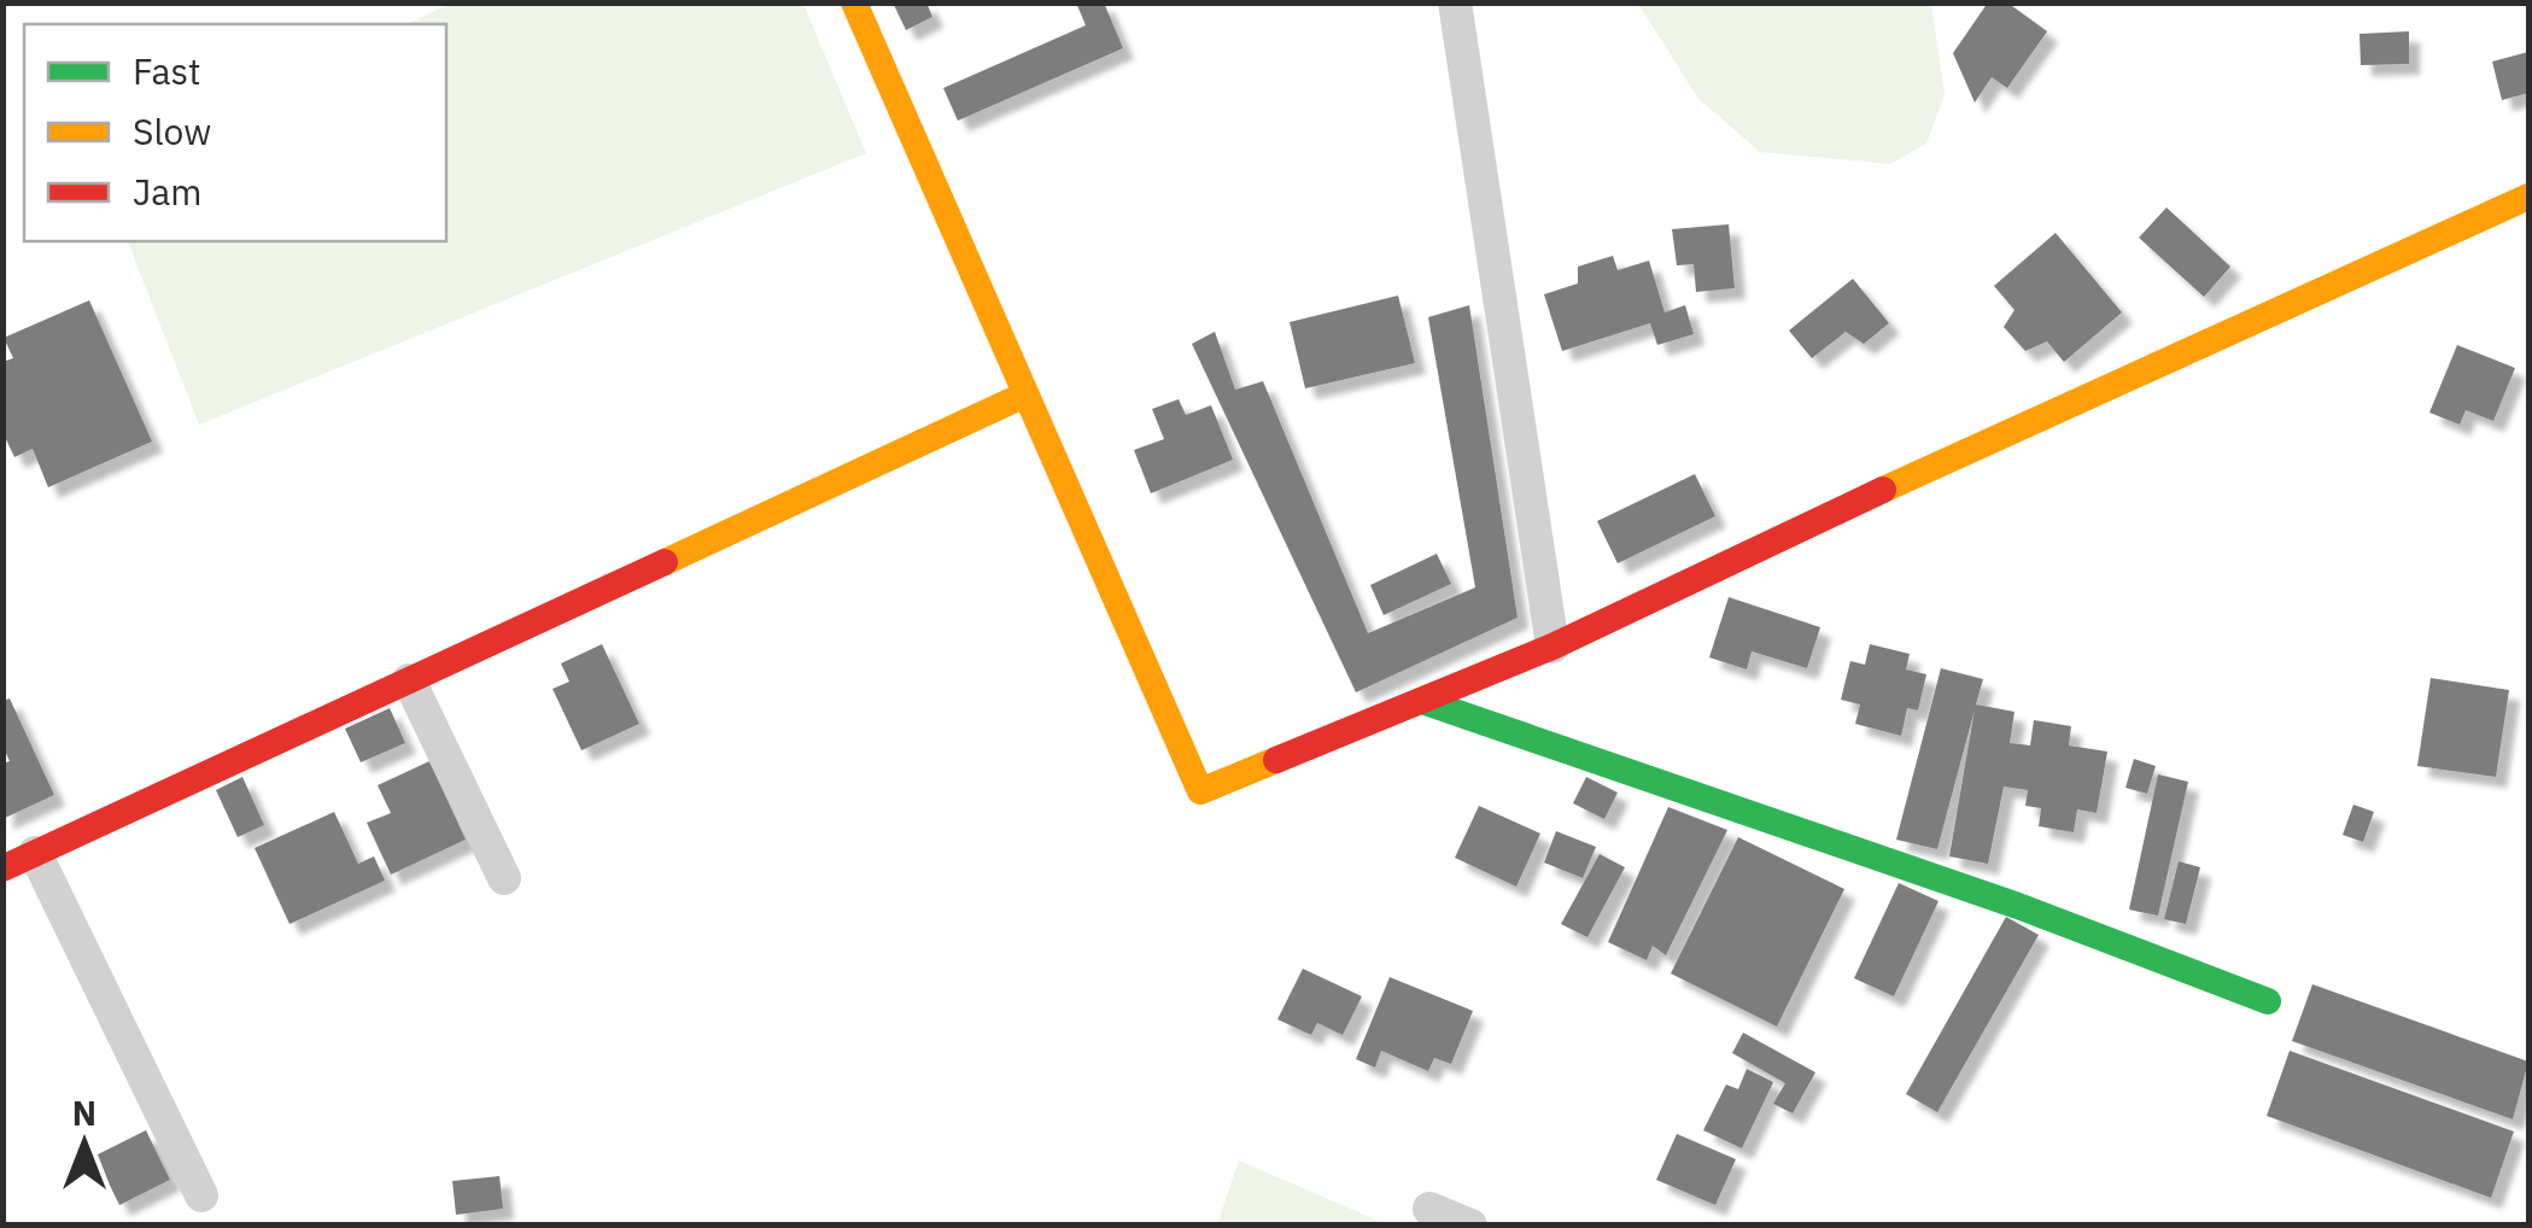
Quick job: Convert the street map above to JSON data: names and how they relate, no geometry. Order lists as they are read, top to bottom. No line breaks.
{"legend":["Fast","Slow","Jam"],"north":"top"}
